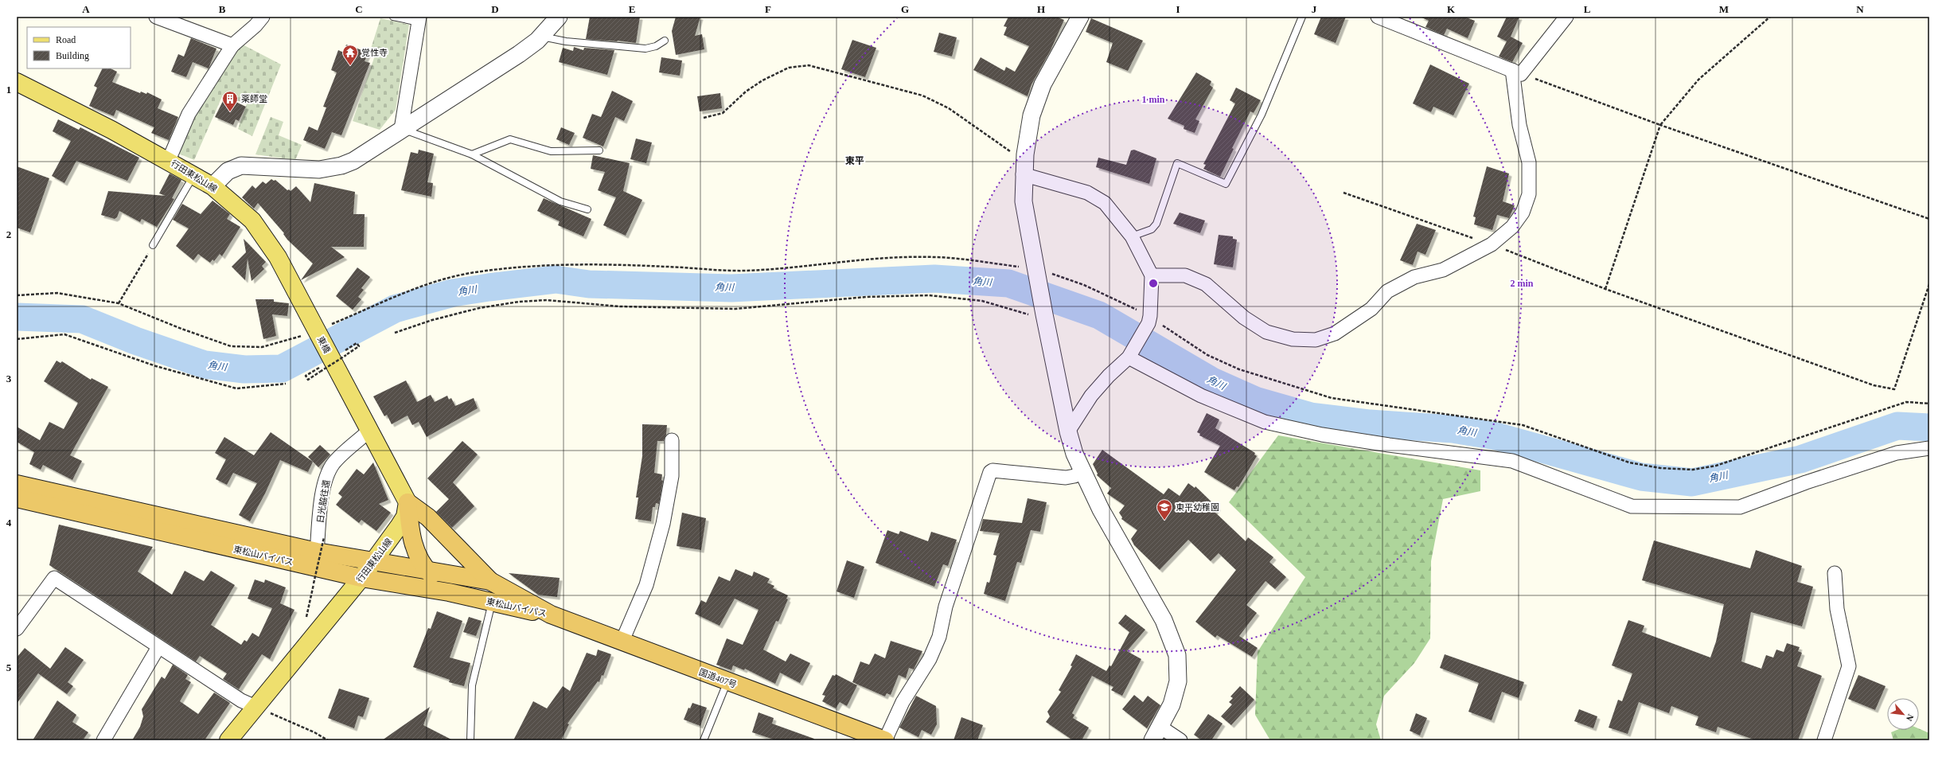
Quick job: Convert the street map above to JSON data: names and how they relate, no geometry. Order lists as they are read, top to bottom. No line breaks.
{"streets":{"highway":["東松山バイパス","国道407号"],"main road":["行田東松山線","東橋"],"street":["日光脇往還"]},"crossings":[["行田東松山線","東橋"],["行田東松山線","東松山バイパス"],["日光脇往還","東松山バイパス"],["東松山バイパス","国道407号"]],"districts":["東平"],"water":["角川"],"places":{"temple":["覚性寺"],"building":["薬師堂"],"school or university":["東平幼稚園"]},"legend":["Road","Building"],"north":"bottom right","grid":{"columns":["A","B","C","D","E","F","G","H","I","J","K","L","M","N"],"rows":["1","2","3","4","5"]},"rings":["1 min","2 min"]}
